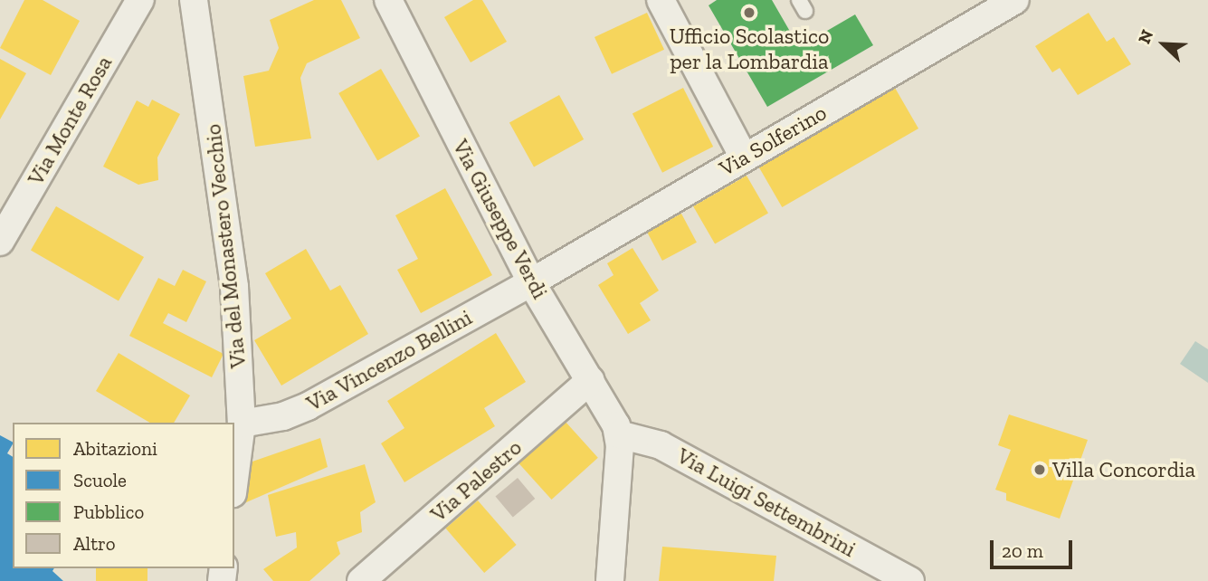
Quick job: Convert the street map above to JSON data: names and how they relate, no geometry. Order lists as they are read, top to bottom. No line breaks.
{"streets":{"street":["Via Monte Rosa","Via Solferino","Via Giuseppe Verdi","Via del Monastero Vecchio","Via Vincenzo Bellini","Via Palestro","Via Luigi Settembrini"]},"crossings":[["Via Solferino","Via Giuseppe Verdi"],["Via Solferino","Via Vincenzo Bellini"],["Via Giuseppe Verdi","Via Vincenzo Bellini"],["Via Giuseppe Verdi","Via Palestro"],["Via Giuseppe Verdi","Via Luigi Settembrini"],["Via del Monastero Vecchio","Via Vincenzo Bellini"]],"places":["Ufficio Scolastico per la Lombardia","Villa Concordia"],"legend":["Abitazioni","Scuole","Pubblico","Altro"],"scale_bar":"20 m","north":"top left"}
